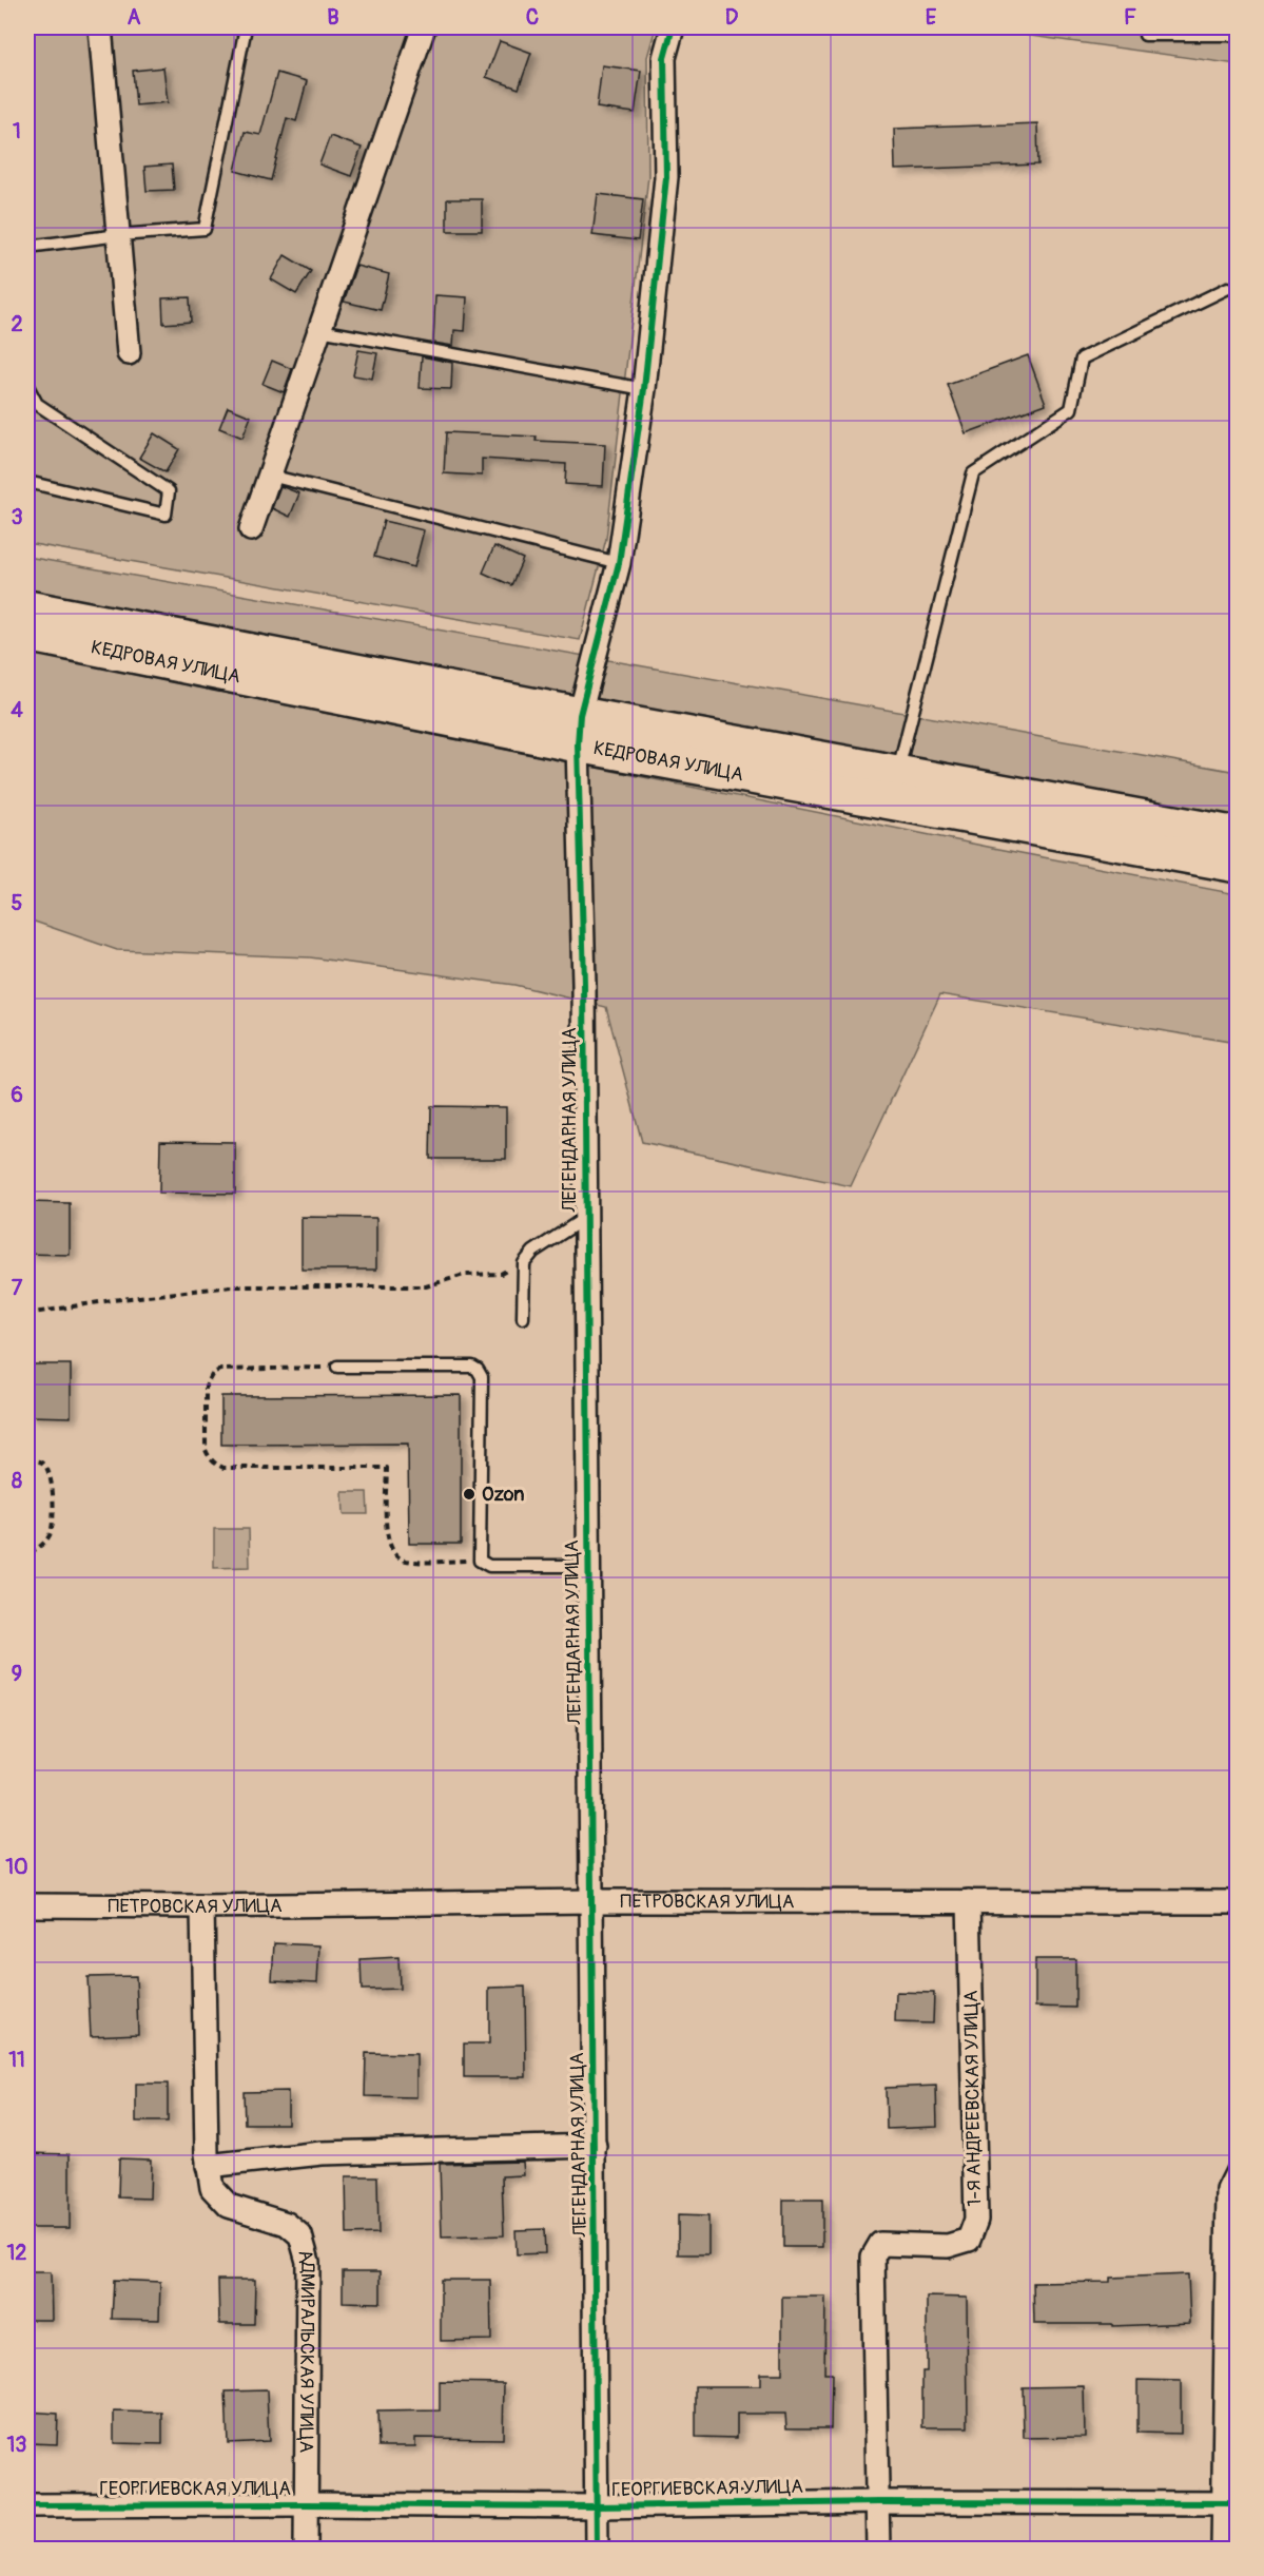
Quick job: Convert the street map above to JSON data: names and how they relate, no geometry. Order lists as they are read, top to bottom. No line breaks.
{"streets":{"main road":["КЕДРОВАЯ УЛИЦА"],"street":["ЛЕГЕНДАРНАЯ УЛИЦА","ПЕТРОВСКАЯ УЛИЦА","1-Я АНДРЕЕВСКАЯ УЛИЦА","АДМИРАЛЬСКАЯ УЛИЦА","ГЕОРГИЕВСКАЯ УЛИЦА"]},"crossings":[["КЕДРОВАЯ УЛИЦА","ЛЕГЕНДАРНАЯ УЛИЦА"],["ЛЕГЕНДАРНАЯ УЛИЦА","ПЕТРОВСКАЯ УЛИЦА"],["ЛЕГЕНДАРНАЯ УЛИЦА","ГЕОРГИЕВСКАЯ УЛИЦА"],["ПЕТРОВСКАЯ УЛИЦА","1-Я АНДРЕЕВСКАЯ УЛИЦА"],["ПЕТРОВСКАЯ УЛИЦА","АДМИРАЛЬСКАЯ УЛИЦА"],["1-Я АНДРЕЕВСКАЯ УЛИЦА","ГЕОРГИЕВСКАЯ УЛИЦА"],["АДМИРАЛЬСКАЯ УЛИЦА","ГЕОРГИЕВСКАЯ УЛИЦА"]],"places":["Ozon"],"grid":{"columns":["A","B","C","D","E","F"],"rows":["1","2","3","4","5","6","7","8","9","10","11","12","13"]}}
